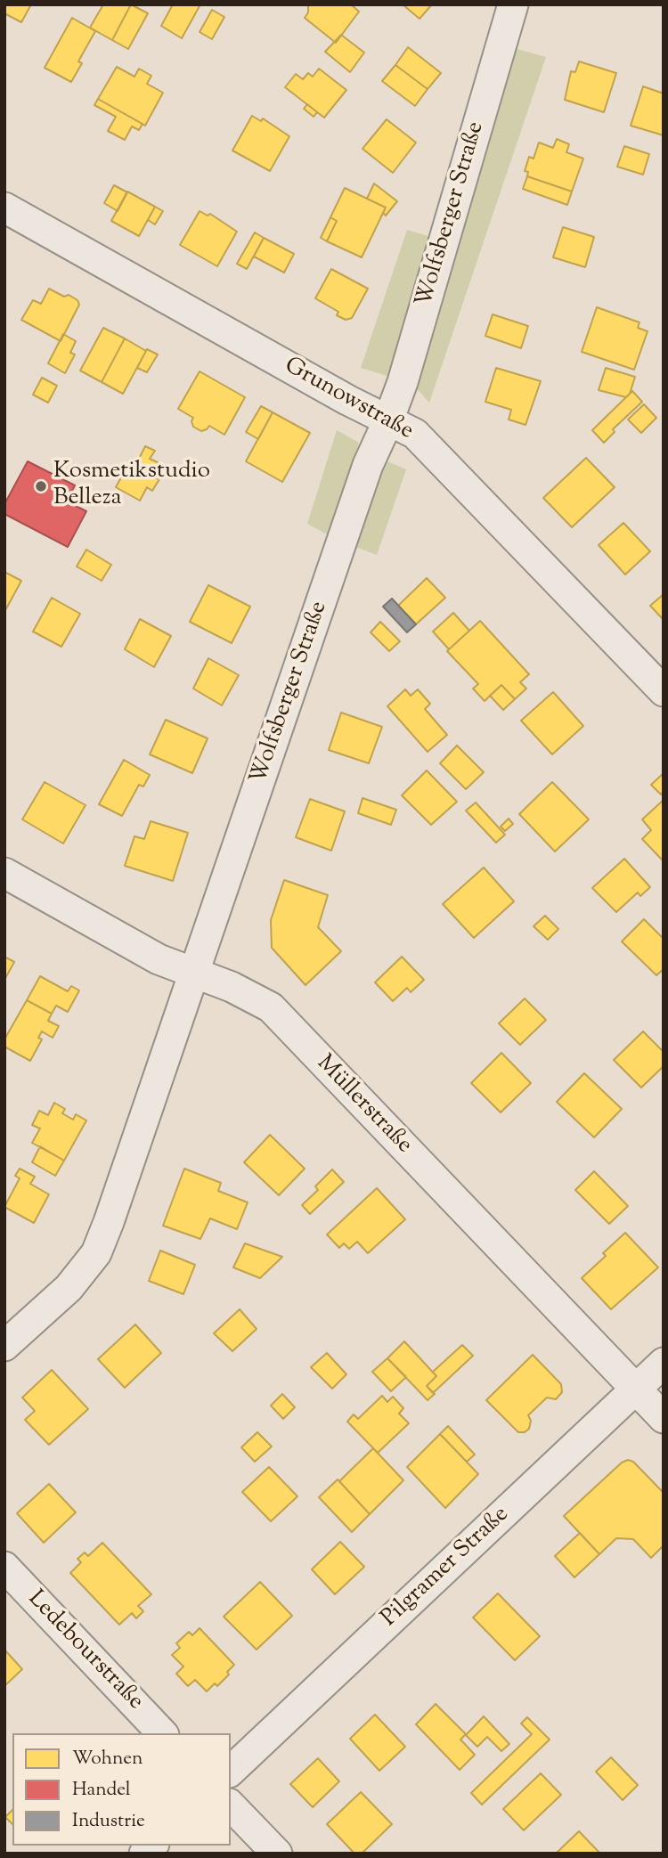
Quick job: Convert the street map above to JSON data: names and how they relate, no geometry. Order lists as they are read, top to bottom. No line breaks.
{"streets":{"street":["Wolfsberger Straße","Grunowstraße","Müllerstraße","Pilgramer Straße","Ledebourstraße"]},"crossings":[["Wolfsberger Straße","Grunowstraße"],["Wolfsberger Straße","Müllerstraße"],["Müllerstraße","Pilgramer Straße"]],"places":["Kosmetikstudio Belleza"],"legend":["Wohnen","Handel","Industrie"]}
